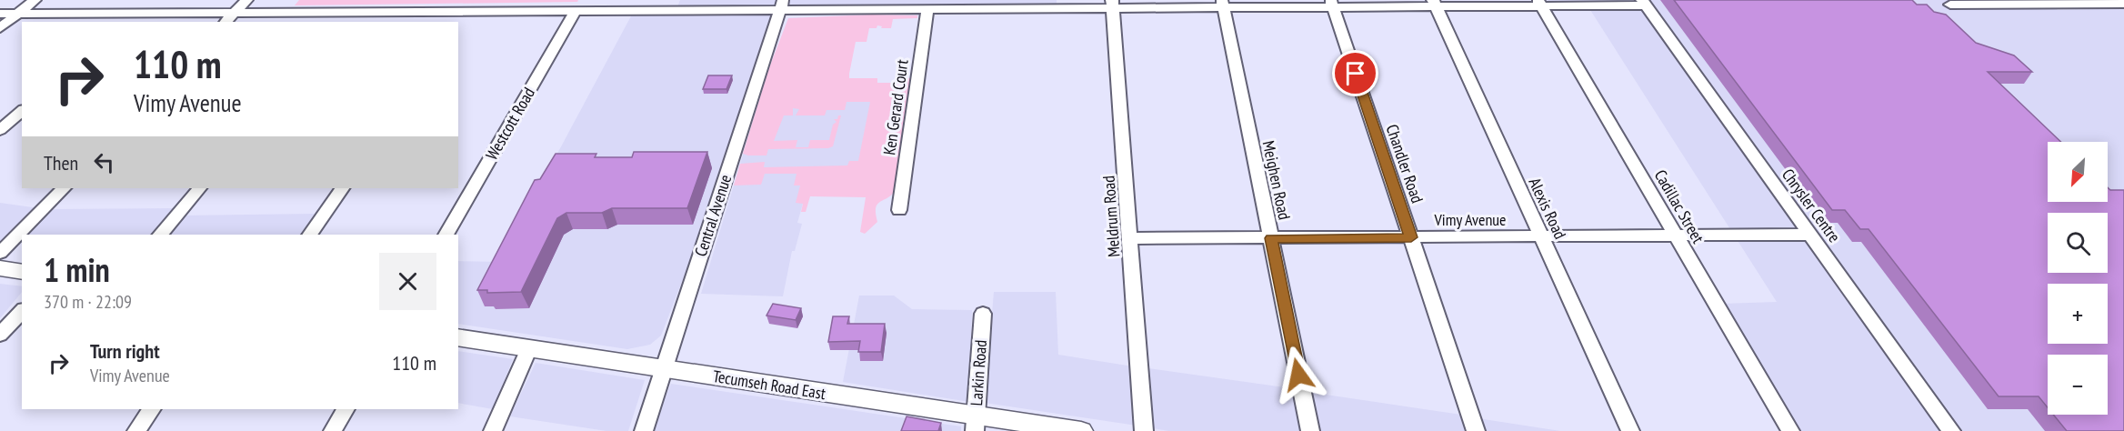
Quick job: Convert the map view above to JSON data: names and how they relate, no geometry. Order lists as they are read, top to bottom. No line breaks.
{"streets":{"main road":["Tecumseh Road East"],"street":["Ken Gerard Court","Westcott Road","Chandler Road","Meighen Road","Chrysler Centre","Cadillac Street","Alexis Road","Central Avenue","Meldrum Road","Vimy Avenue","Larkin Road"]},"crossings":[["Chandler Road","Vimy Avenue"],["Meighen Road","Vimy Avenue"],["Chrysler Centre","Vimy Avenue"],["Cadillac Street","Vimy Avenue"],["Alexis Road","Vimy Avenue"],["Central Avenue","Tecumseh Road East"],["Meldrum Road","Vimy Avenue"],["Larkin Road","Tecumseh Road East"]],"north":"bottom left","page":{"turn":["110 m","Vimy Avenue"],"then":"Then","map_buttons":["+","−"],"heading":["1 min","370 m · 22:09"],"list":[{"name":"Turn right","note":"Vimy Avenue","value":"110 m"}]}}
